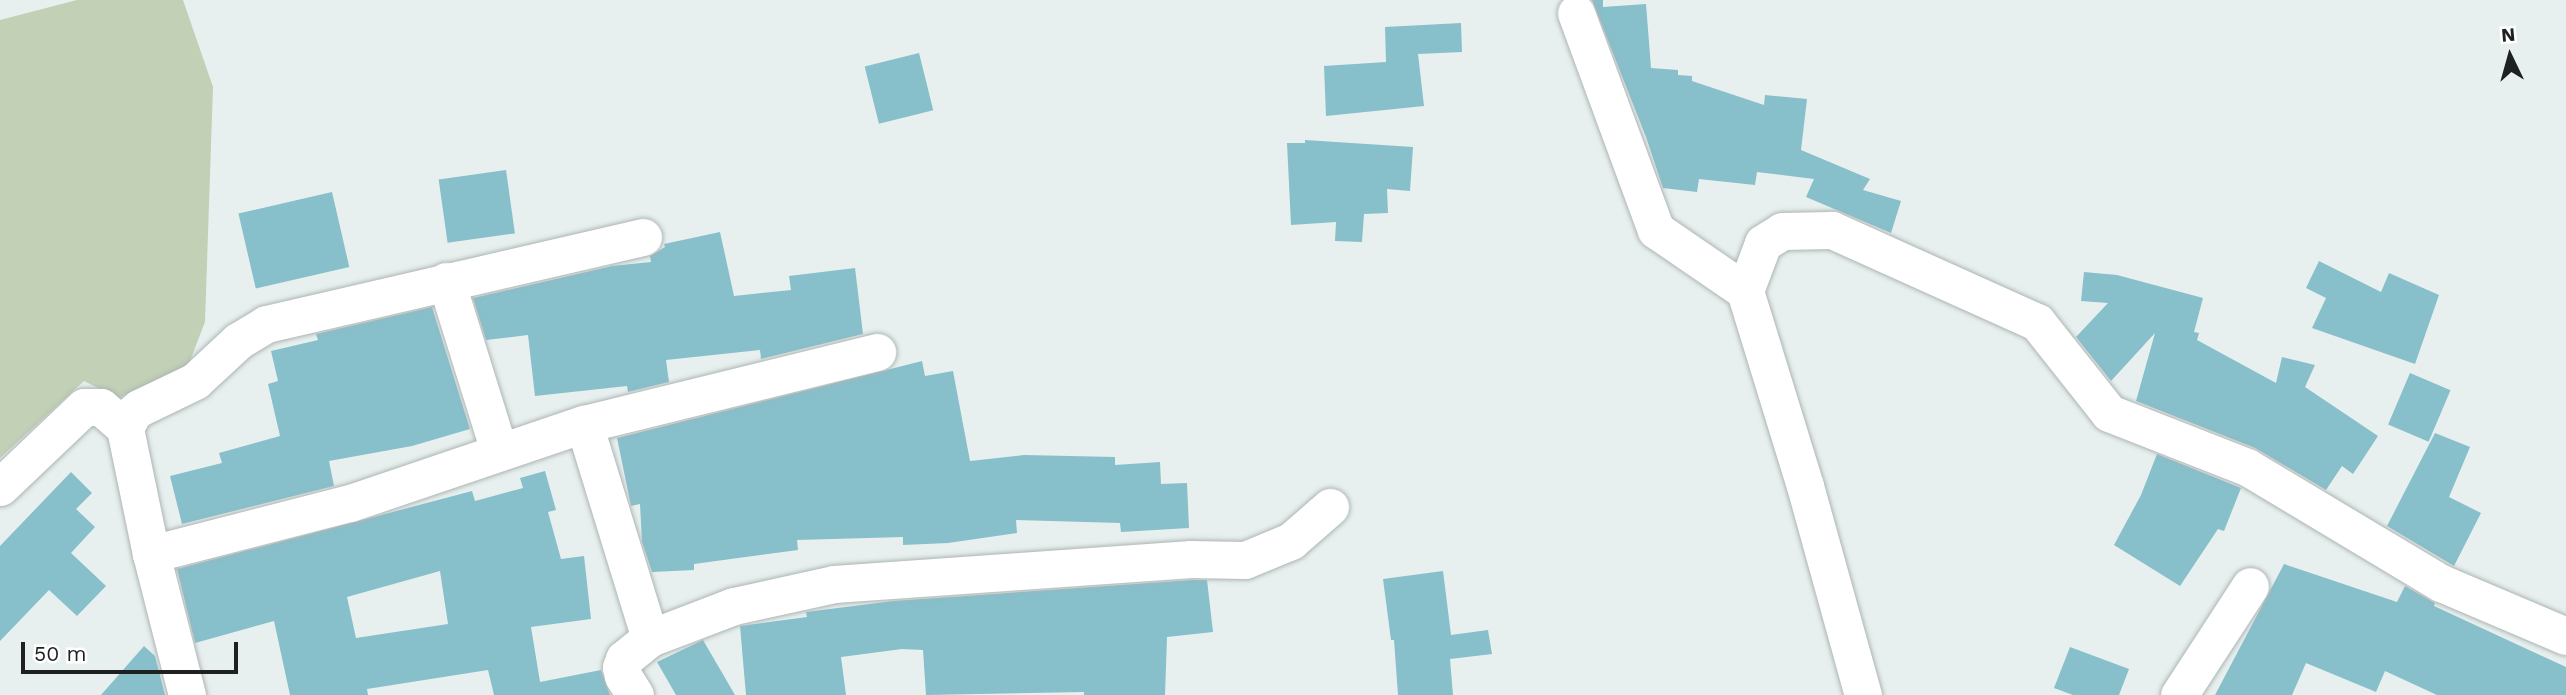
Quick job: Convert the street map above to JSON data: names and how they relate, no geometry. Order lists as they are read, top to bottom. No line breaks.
{"scale_bar":"50 m","north":"top"}
